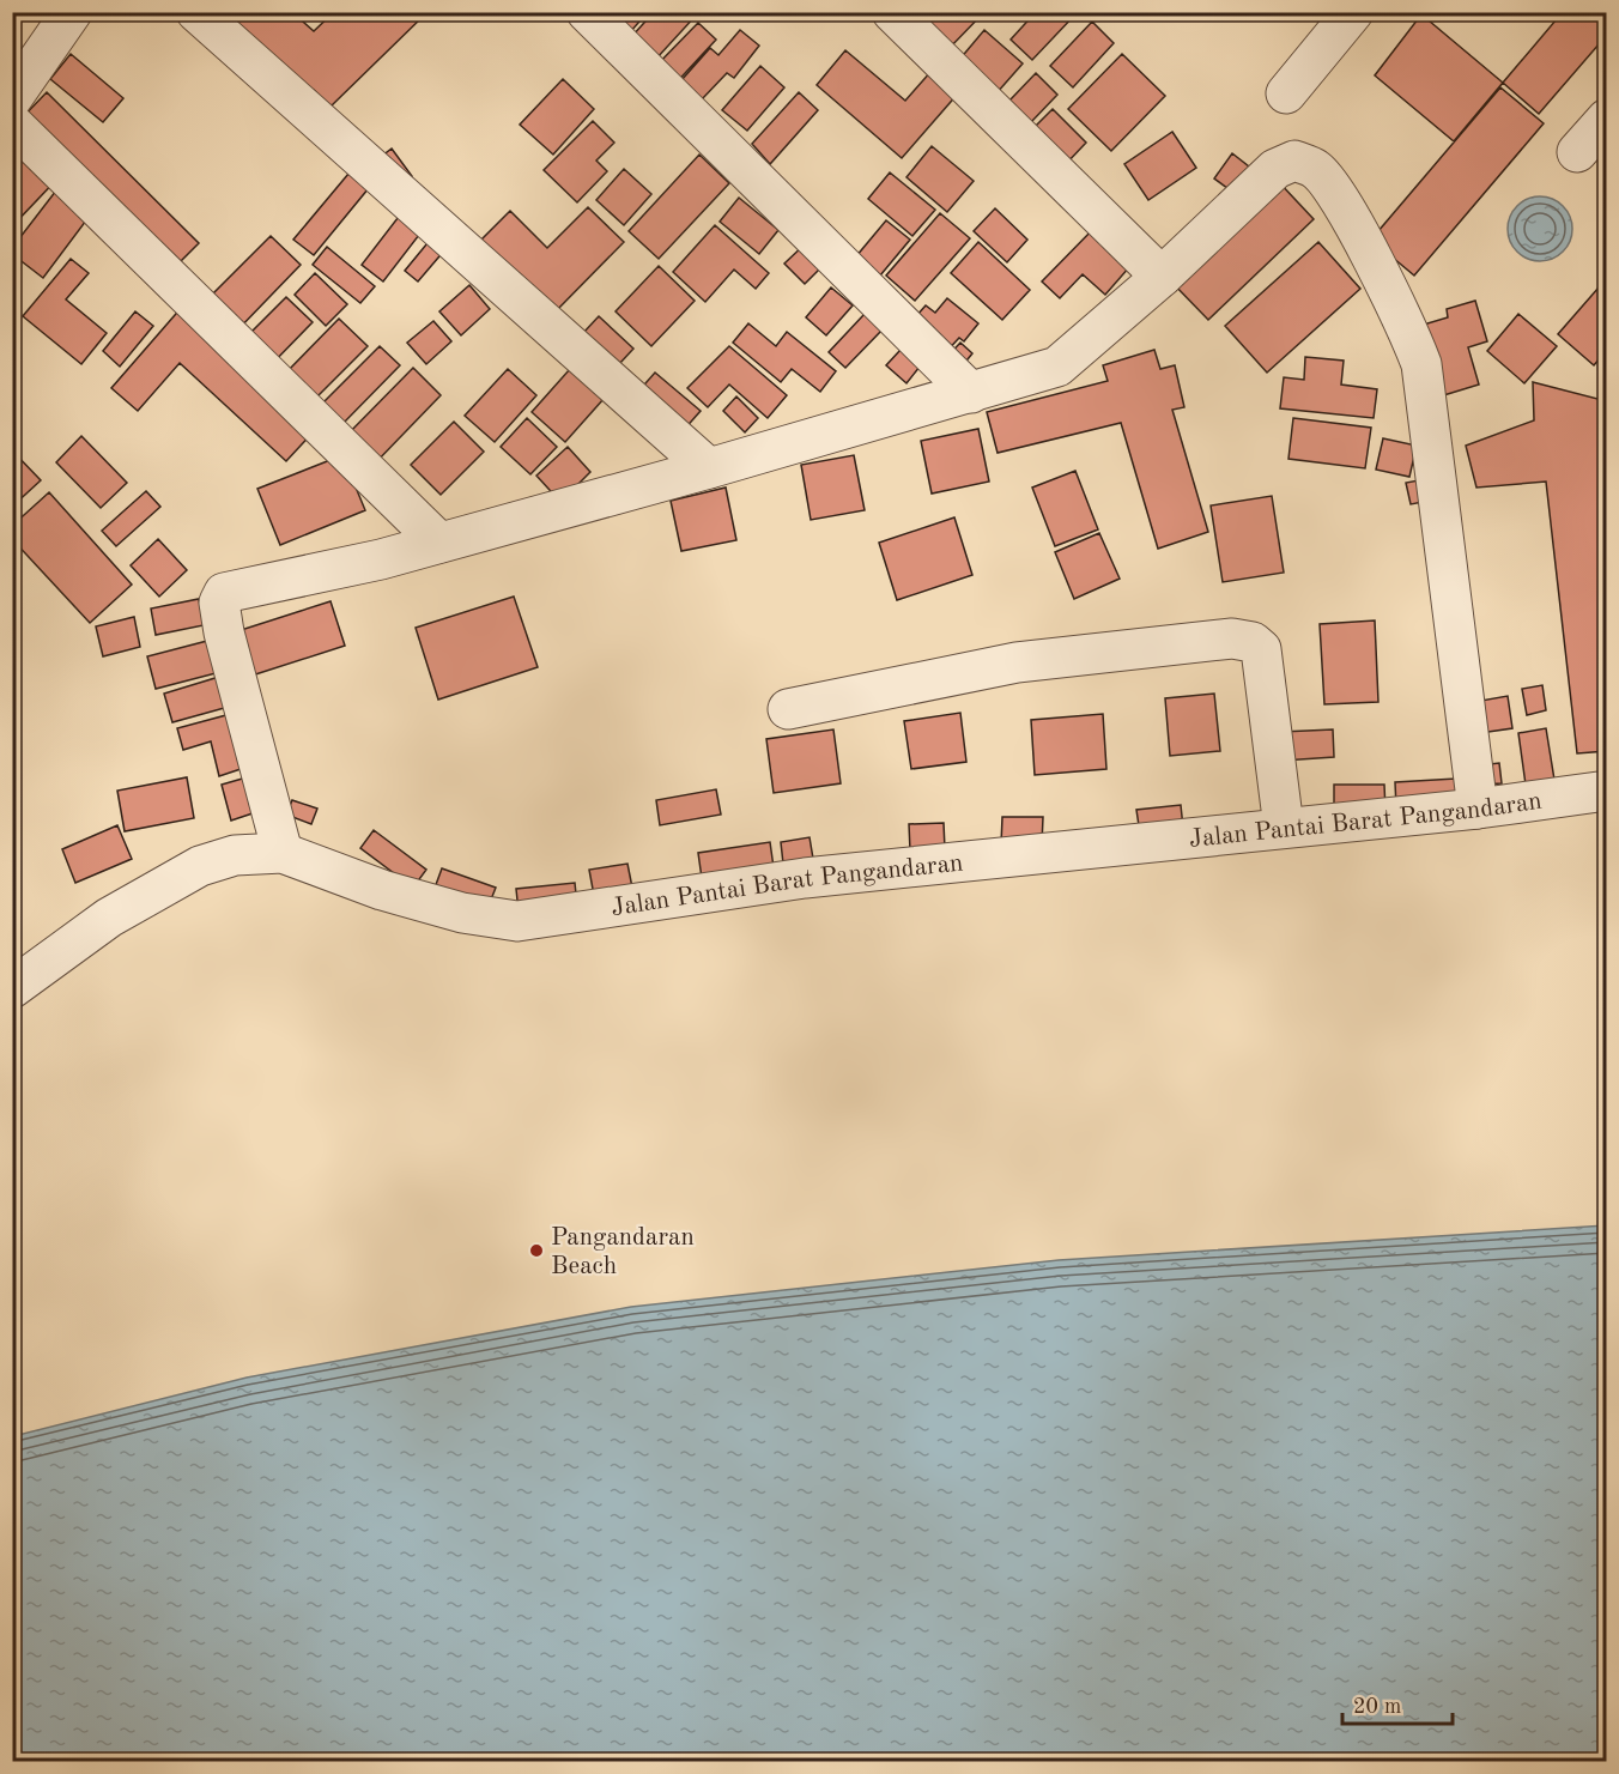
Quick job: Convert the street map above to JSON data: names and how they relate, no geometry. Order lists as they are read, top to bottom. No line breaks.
{"streets":{"street":["Jalan Pantai Barat Pangandaran"]},"places":["Pangandaran Beach"],"scale_bar":"20 m"}
